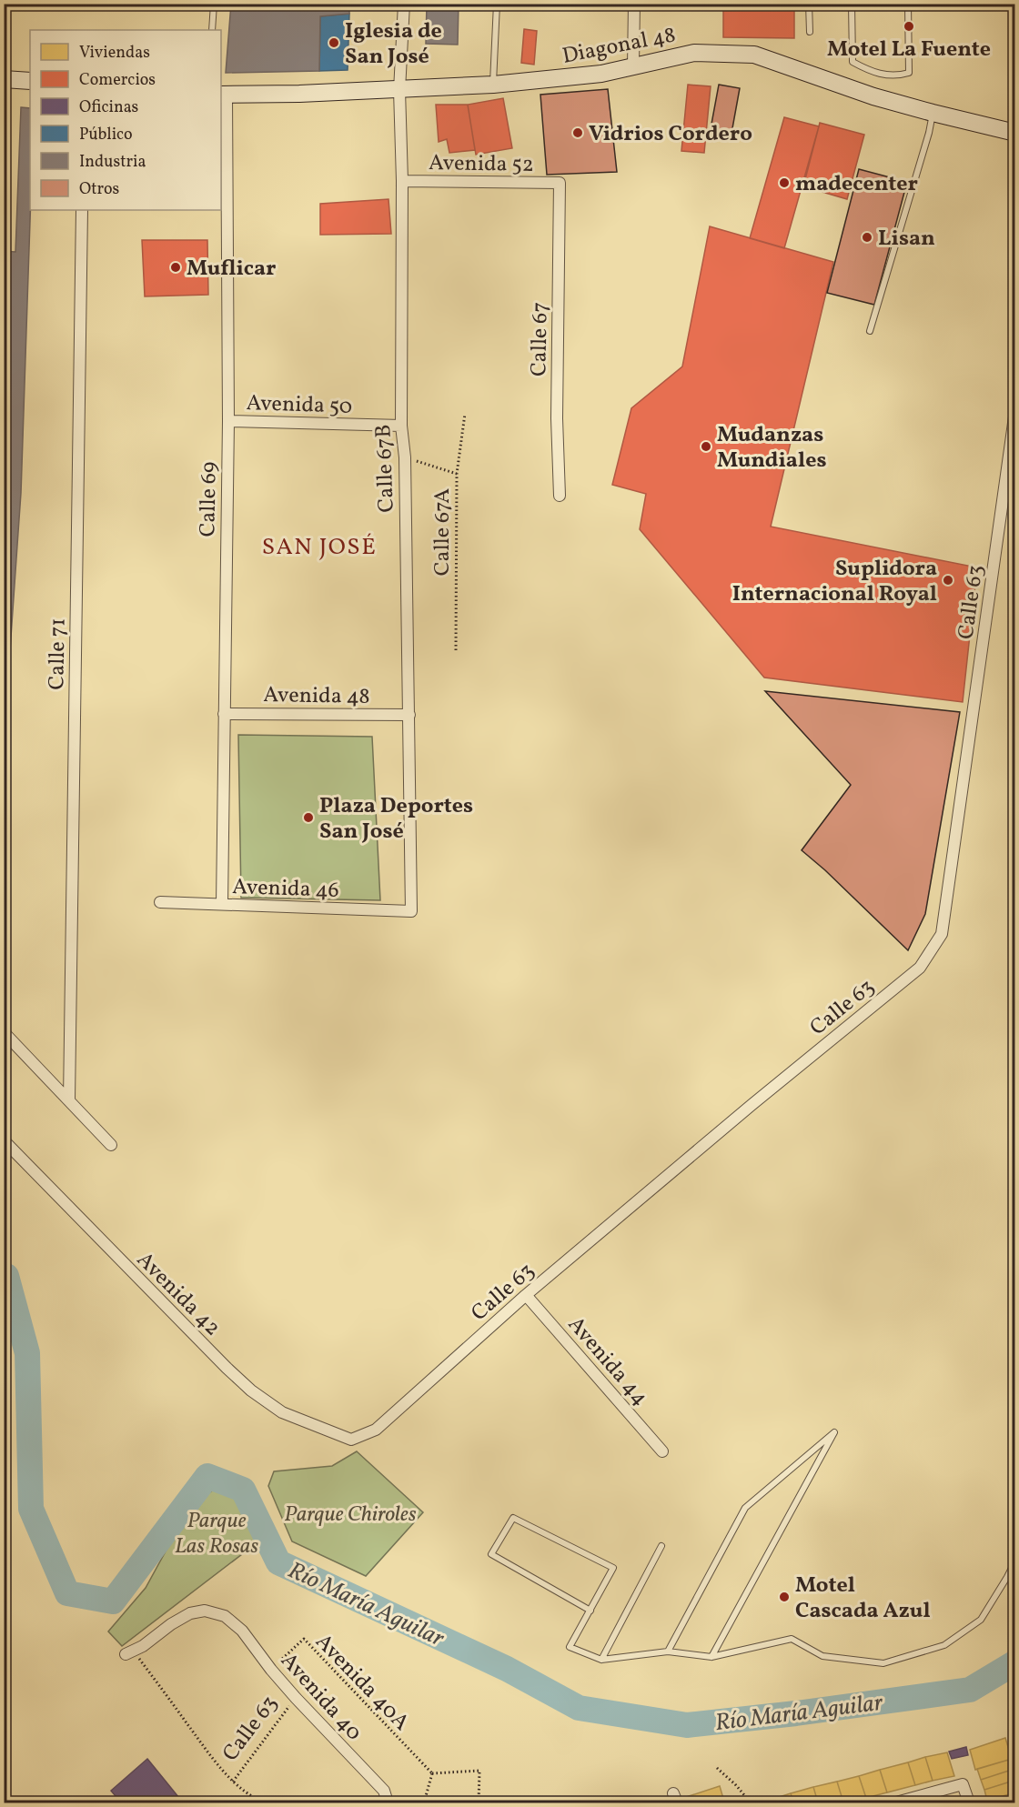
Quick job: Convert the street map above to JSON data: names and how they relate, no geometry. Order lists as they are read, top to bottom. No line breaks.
{"streets":{"street":["Diagonal 48","Avenida 52","Calle 67","Avenida 50","Calle 67B","Calle 69","Calle 63","Calle 71","Avenida 48","Avenida 46","Avenida 42","Avenida 44","Avenida 40"],"path":["Calle 67A","Avenida 40A"]},"crossings":[["Diagonal 48","Calle 67B"],["Diagonal 48","Calle 69"],["Avenida 52","Calle 67"],["Avenida 52","Calle 67B"],["Avenida 50","Calle 67B"],["Avenida 50","Calle 69"],["Calle 67B","Avenida 48"],["Calle 67B","Avenida 46"],["Calle 69","Avenida 48"],["Calle 69","Avenida 46"],["Calle 63","Avenida 42"],["Calle 63","Avenida 44"],["Calle 63","Avenida 40"],["Avenida 40A","Avenida 40"]],"districts":["SAN JOSÉ"],"water":["Río María Aguilar"],"parks":["Parque Chiroles","Parque Las Rosas"],"places":["Motel La Fuente","Iglesia de San José","Vidrios Cordero","madecenter","Lisan","Muflicar","Mudanzas Mundiales","Suplidora Internacional Royal","Plaza Deportes San José","Motel Cascada Azul"],"legend":["Viviendas","Comercios","Oficinas","Público","Industria","Otros"]}
